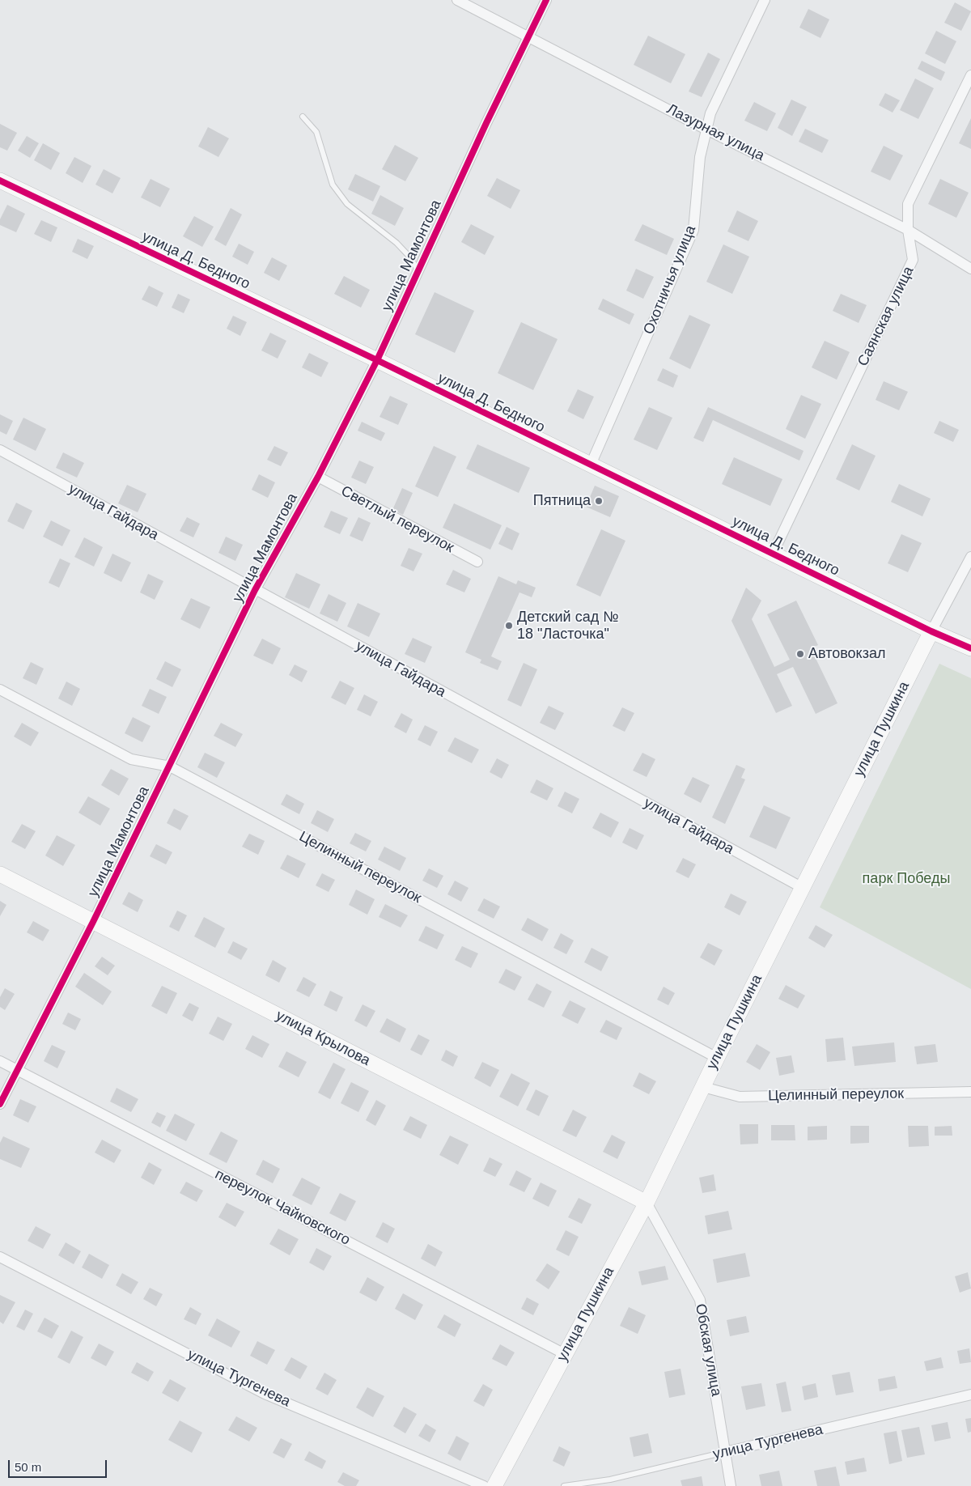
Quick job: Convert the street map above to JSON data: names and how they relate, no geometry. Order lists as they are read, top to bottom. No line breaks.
{"streets":{"street":["Лазурная улица","улица Мамонтова","улица Д. Бедного","Охотничья улица","Саянская улица","улица Гайдара","Светлый переулок","улица Пушкина","Целинный переулок","улица Крылова","переулок Чайковского","Обская улица","улица Тургенева"]},"crossings":[["Лазурная улица","улица Мамонтова"],["Лазурная улица","Охотничья улица"],["Лазурная улица","Саянская улица"],["улица Мамонтова","улица Д. Бедного"],["улица Мамонтова","улица Гайдара"],["улица Мамонтова","Светлый переулок"],["улица Мамонтова","Целинный переулок"],["улица Мамонтова","улица Крылова"],["улица Мамонтова","переулок Чайковского"],["улица Д. Бедного","Охотничья улица"],["улица Д. Бедного","Саянская улица"],["улица Д. Бедного","улица Пушкина"],["улица Гайдара","улица Пушкина"],["улица Пушкина","Целинный переулок"],["улица Пушкина","улица Крылова"],["улица Пушкина","переулок Чайковского"],["улица Пушкина","Обская улица"],["улица Крылова","Обская улица"],["Обская улица","улица Тургенева"]],"parks":["парк Победы"],"places":["Пятница","Детский сад № 18 \"Ласточка\"","Автовокзал"],"scale_bar":"50 m"}
